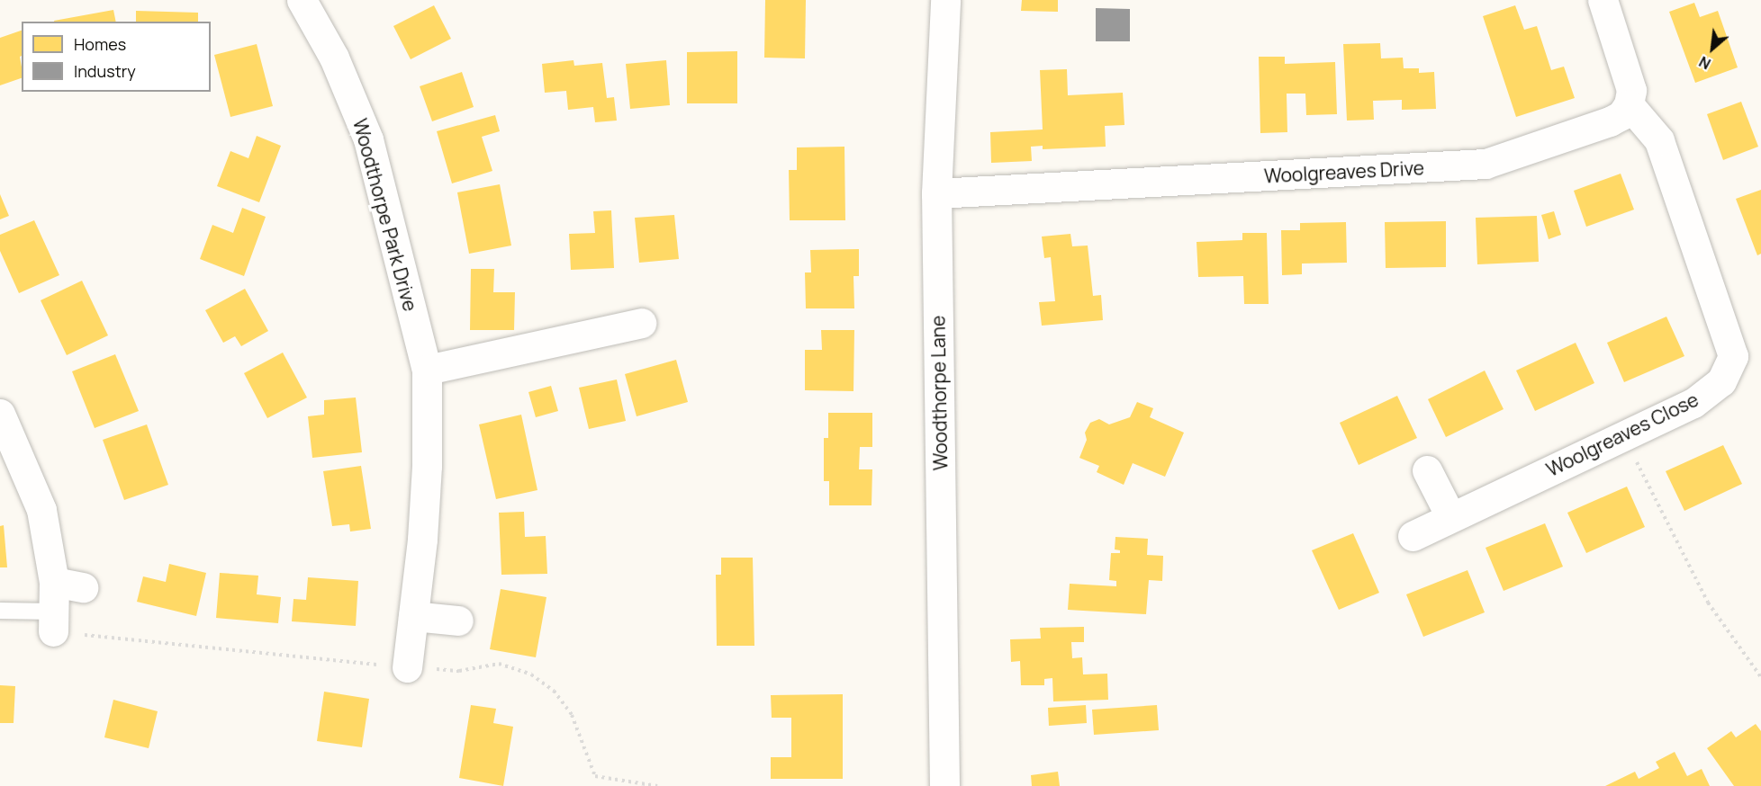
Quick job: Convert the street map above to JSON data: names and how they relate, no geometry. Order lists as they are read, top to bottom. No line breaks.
{"streets":{"street":["Woolgreaves Drive","Woodthorpe Park Drive","Woodthorpe Lane","Woolgreaves Close"]},"crossings":[["Woolgreaves Drive","Woodthorpe Lane"],["Woolgreaves Drive","Woolgreaves Close"]],"legend":["Homes","Industry"],"north":"bottom left"}
